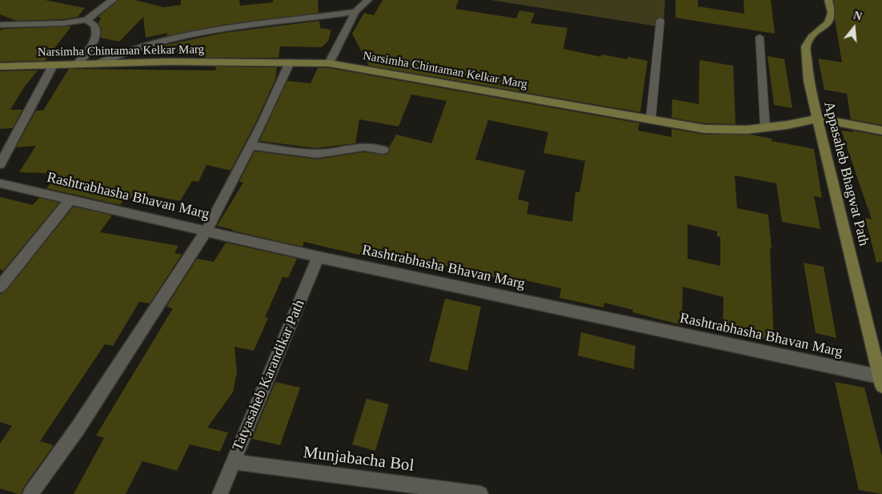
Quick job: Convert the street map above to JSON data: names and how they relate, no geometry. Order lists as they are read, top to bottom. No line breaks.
{"streets":{"street":["Narsimha Chintaman Kelkar Marg","Appasaheb Bhagwat Path","Rashtrabhasha Bhavan Marg","Tatyasaheb Karandikar Path","Munjabacha Bol"]},"crossings":[["Narsimha Chintaman Kelkar Marg","Appasaheb Bhagwat Path"],["Appasaheb Bhagwat Path","Rashtrabhasha Bhavan Marg"],["Rashtrabhasha Bhavan Marg","Tatyasaheb Karandikar Path"],["Tatyasaheb Karandikar Path","Munjabacha Bol"]],"north":"top"}
